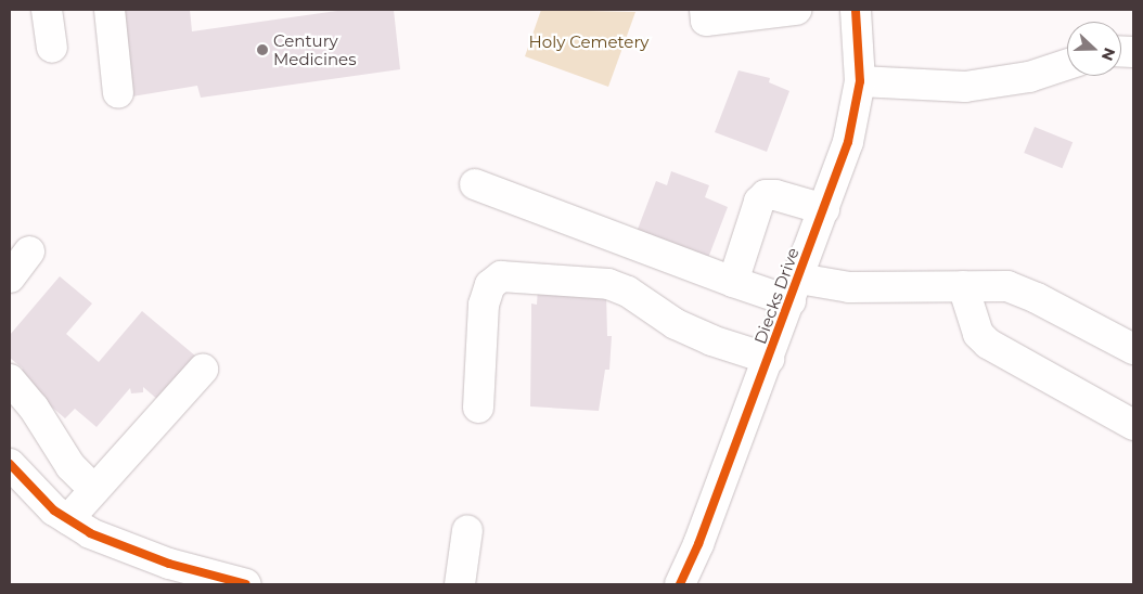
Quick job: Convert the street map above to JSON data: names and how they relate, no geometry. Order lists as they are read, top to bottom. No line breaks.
{"streets":{"street":["Diecks Drive"]},"parks":["Holy Cemetery"],"places":["Century Medicines"],"north":"right"}
